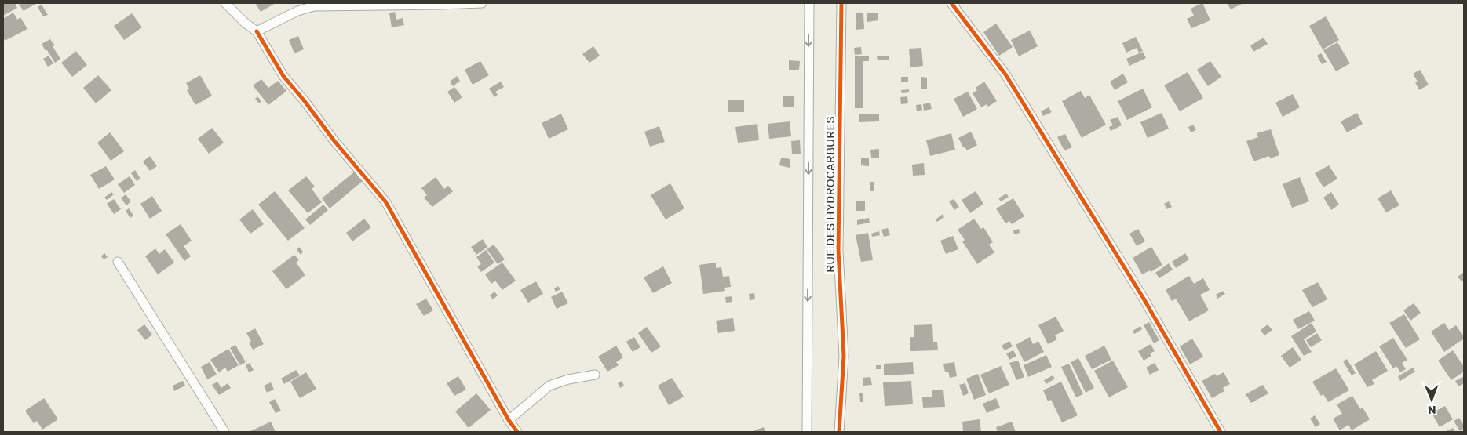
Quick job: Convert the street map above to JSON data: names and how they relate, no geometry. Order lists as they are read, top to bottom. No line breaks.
{"streets":{"street":["RUE DES HYDROCARBURES"]},"north":"bottom"}
